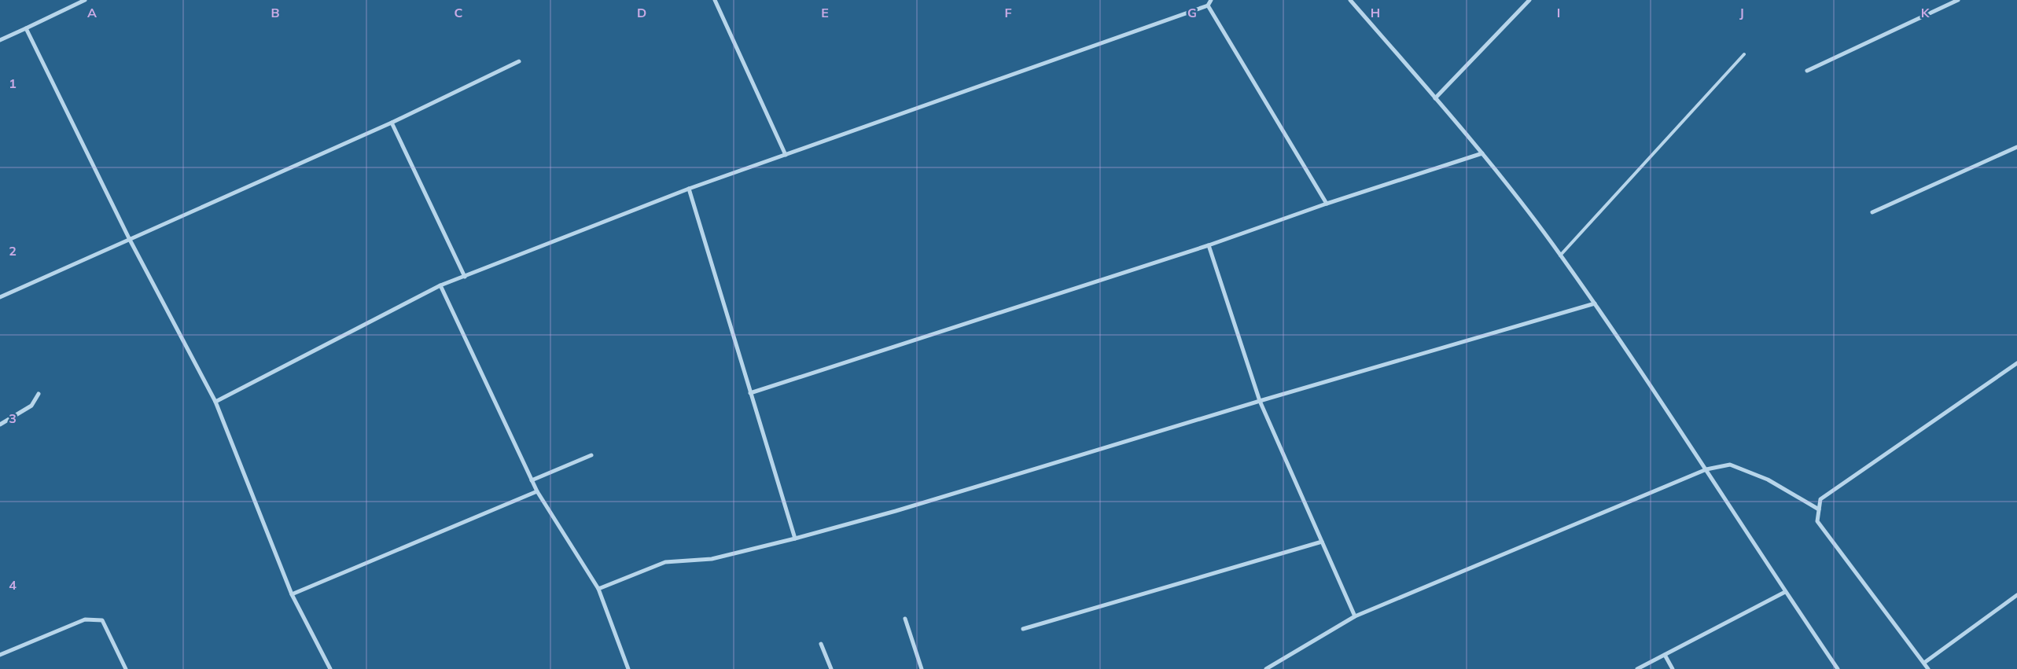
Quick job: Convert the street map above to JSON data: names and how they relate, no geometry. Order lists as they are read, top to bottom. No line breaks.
{"grid":{"columns":["A","B","C","D","E","F","G","H","I","J","K"],"rows":["1","2","3","4"]}}
